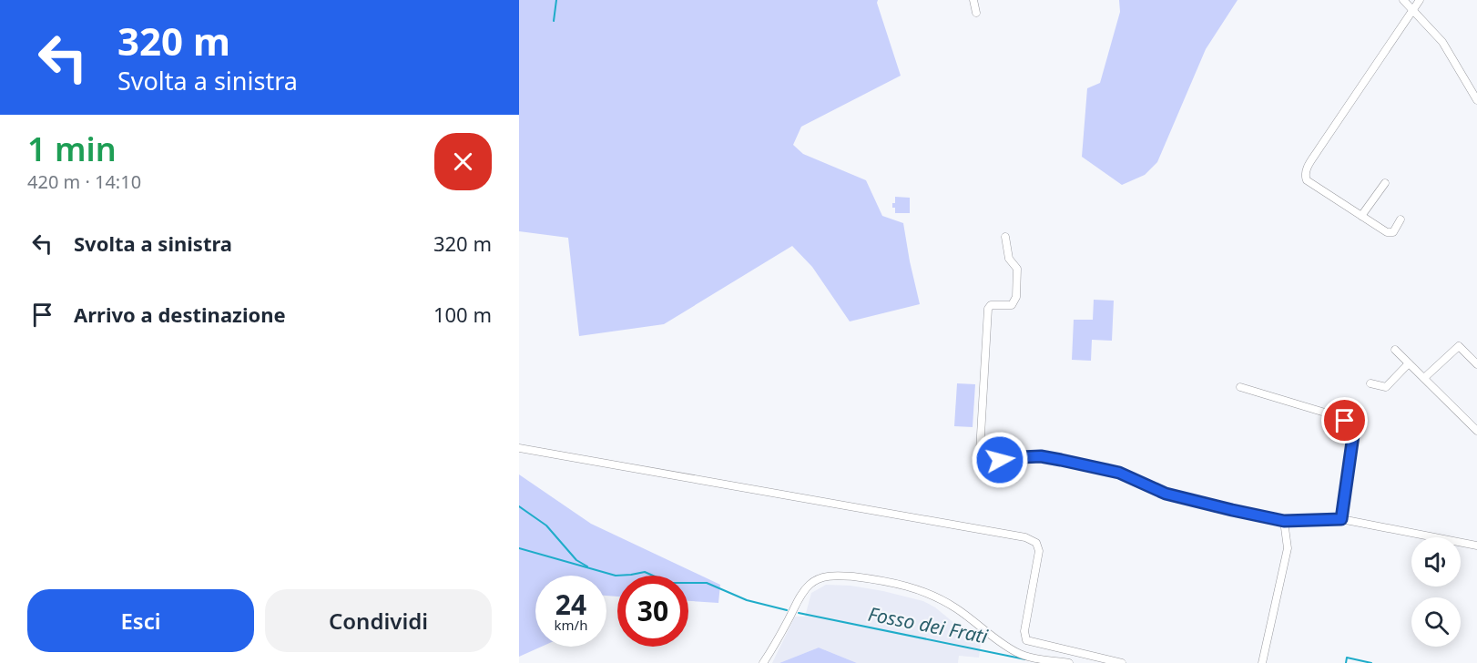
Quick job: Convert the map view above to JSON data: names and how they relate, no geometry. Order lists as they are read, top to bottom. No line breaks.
{"water":["Fosso dei Frati"],"page":{"turn":["320 m","Svolta a sinistra"],"heading":["1 min","420 m · 14:10"],"list":[{"name":"Svolta a sinistra","value":"320 m"},{"name":"Arrivo a destinazione","value":"100 m"}],"speed":"24 km/h","limit":"30","buttons":["Esci","Condividi"]}}
